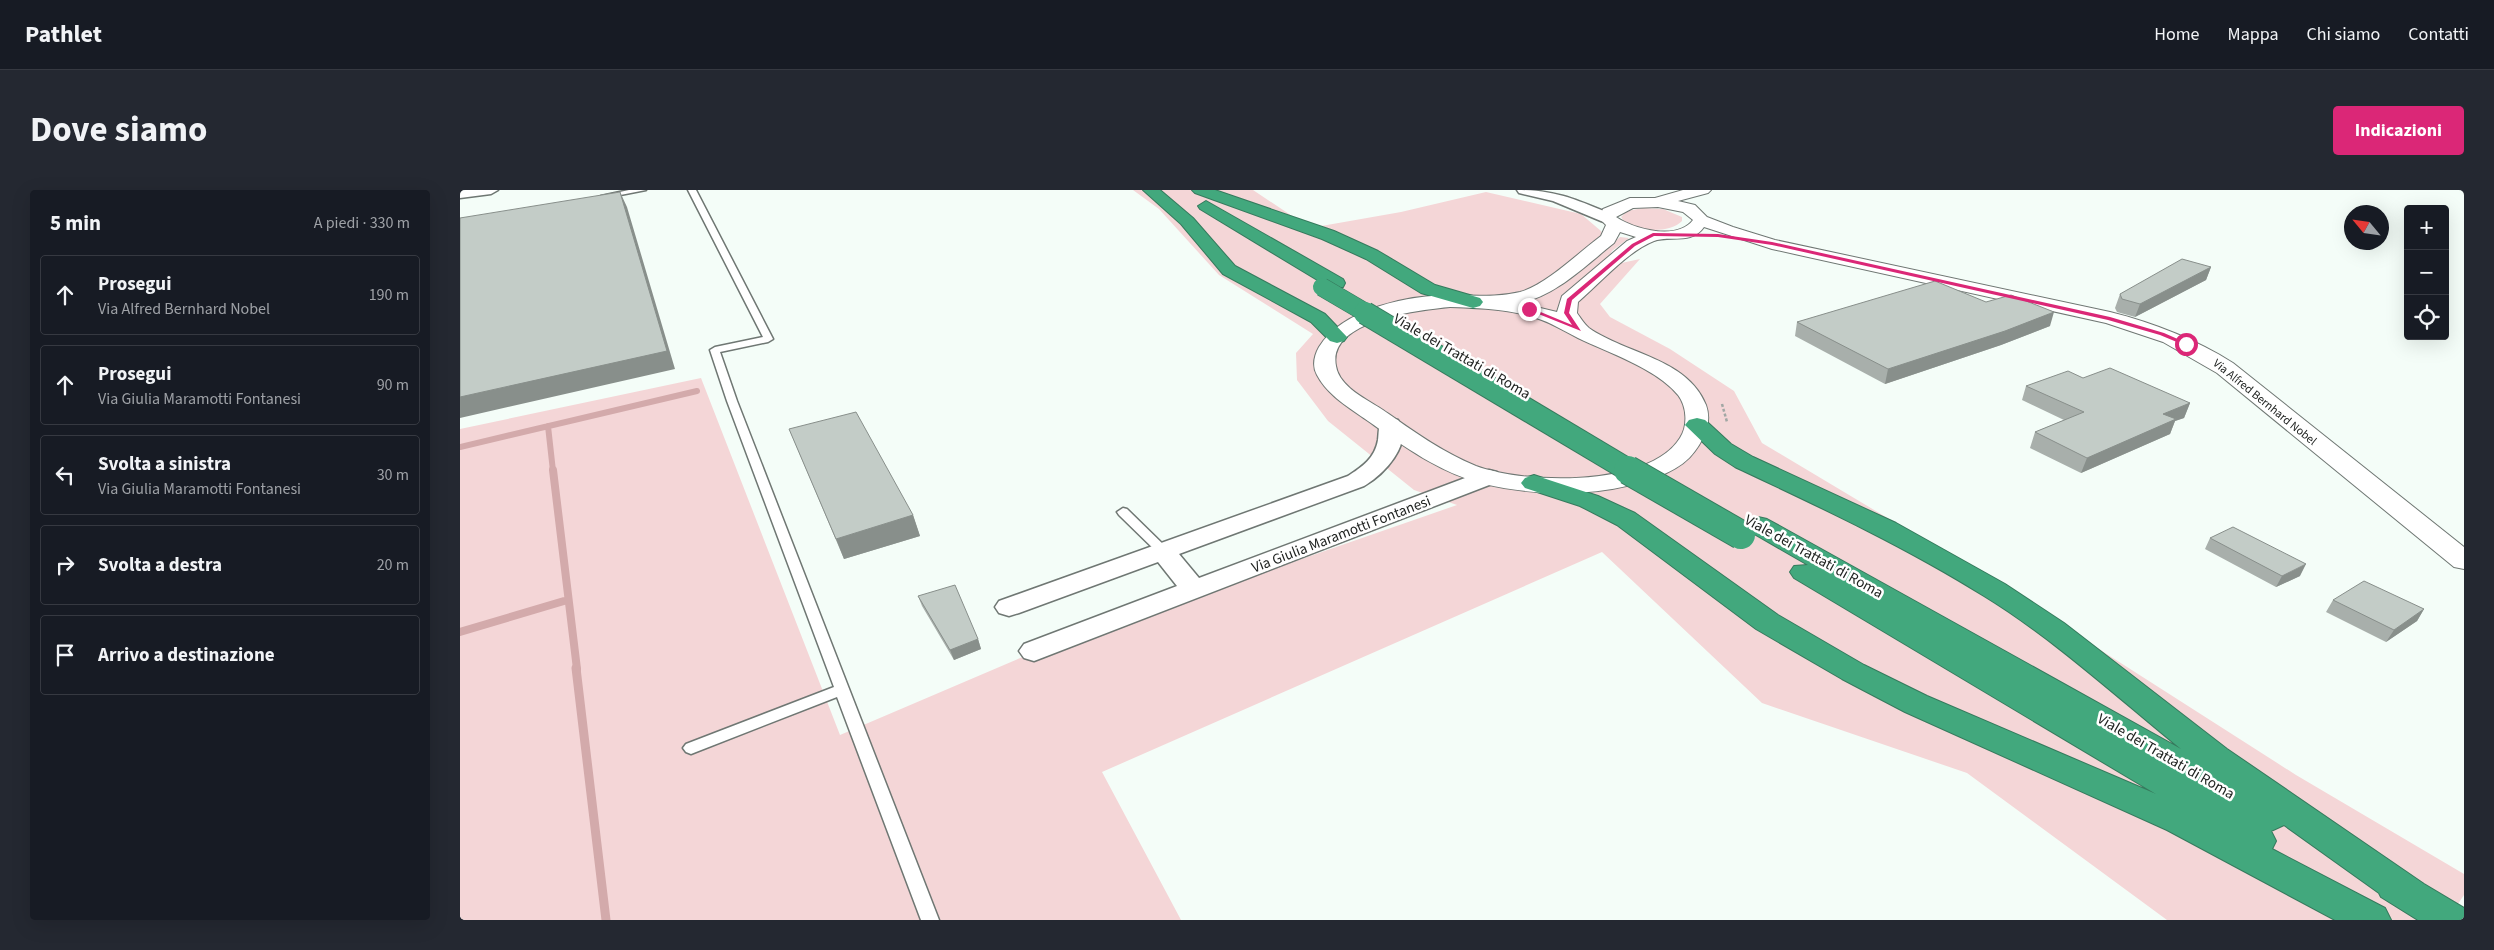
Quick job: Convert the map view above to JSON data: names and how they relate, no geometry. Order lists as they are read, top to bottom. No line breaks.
{"streets":{"highway":["Viale dei Trattati di Roma"],"street":["Via Alfred Bernhard Nobel","Via Giulia Maramotti Fontanesi"]},"north":"top left","page":{"header":"Pathlet","nav":["Home","Mappa","Chi siamo","Contatti"],"title":"Dove siamo","buttons":"Indicazioni","heading":["5 min","A piedi · 330 m"],"map_buttons":["+","−"],"list":[["Prosegui","Via Alfred Bernhard Nobel","190 m"],["Prosegui","Via Giulia Maramotti Fontanesi","90 m"],["Svolta a sinistra","Via Giulia Maramotti Fontanesi","30 m"],["Svolta a destra","20 m"],"Arrivo a destinazione"]}}
